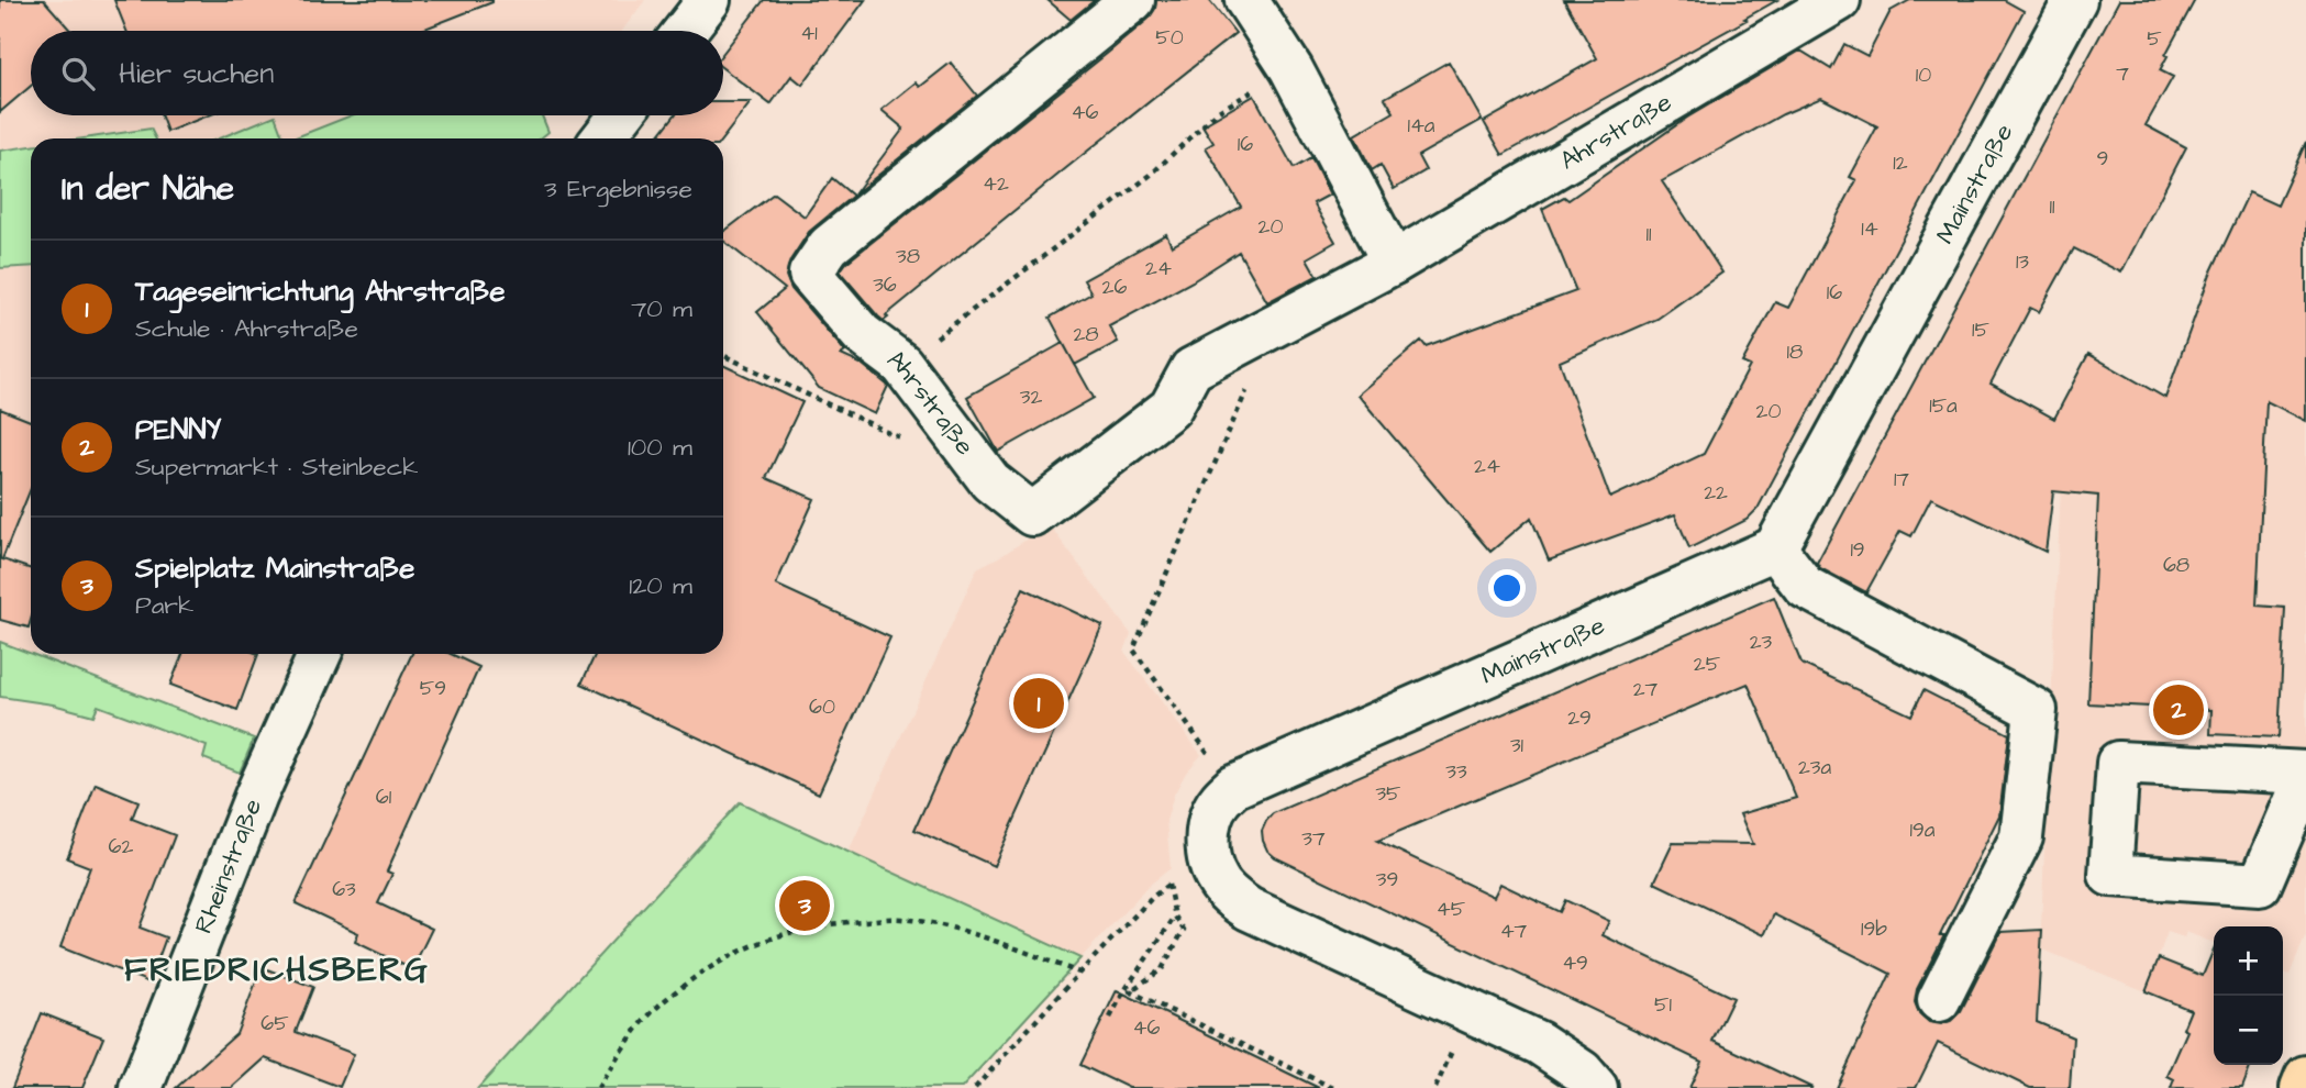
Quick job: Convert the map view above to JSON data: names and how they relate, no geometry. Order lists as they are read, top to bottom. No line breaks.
{"streets":{"street":["Ahrstraße","Mainstraße","Rheinstraße"]},"districts":["FRIEDRICHSBERG"],"house_numbers":["41","50","5","7","10","46","14a","16","9","12","42","11","20","14","11","38","13","24","36","26","16","15","28","18","32","15a","20","24","17","22","19","68","23","25","59","27","60","29","31","23a","33","35","61","19a","37","62","39","63","45","19b","47","49","51","65","46"],"page":{"search":"Hier suchen","heading":["In der Nähe","3 Ergebnisse"],"list":[{"mark":"1","name":"Tageseinrichtung Ahrstraße","note":"Schule · Ahrstraße","value":"70 m"},{"mark":"2","name":"PENNY","note":"Supermarkt · Steinbeck","value":"100 m"},{"mark":"3","name":"Spielplatz Mainstraße","note":"Park","value":"120 m"}],"pins":["1","2","3"],"map_buttons":["+","−"]}}
